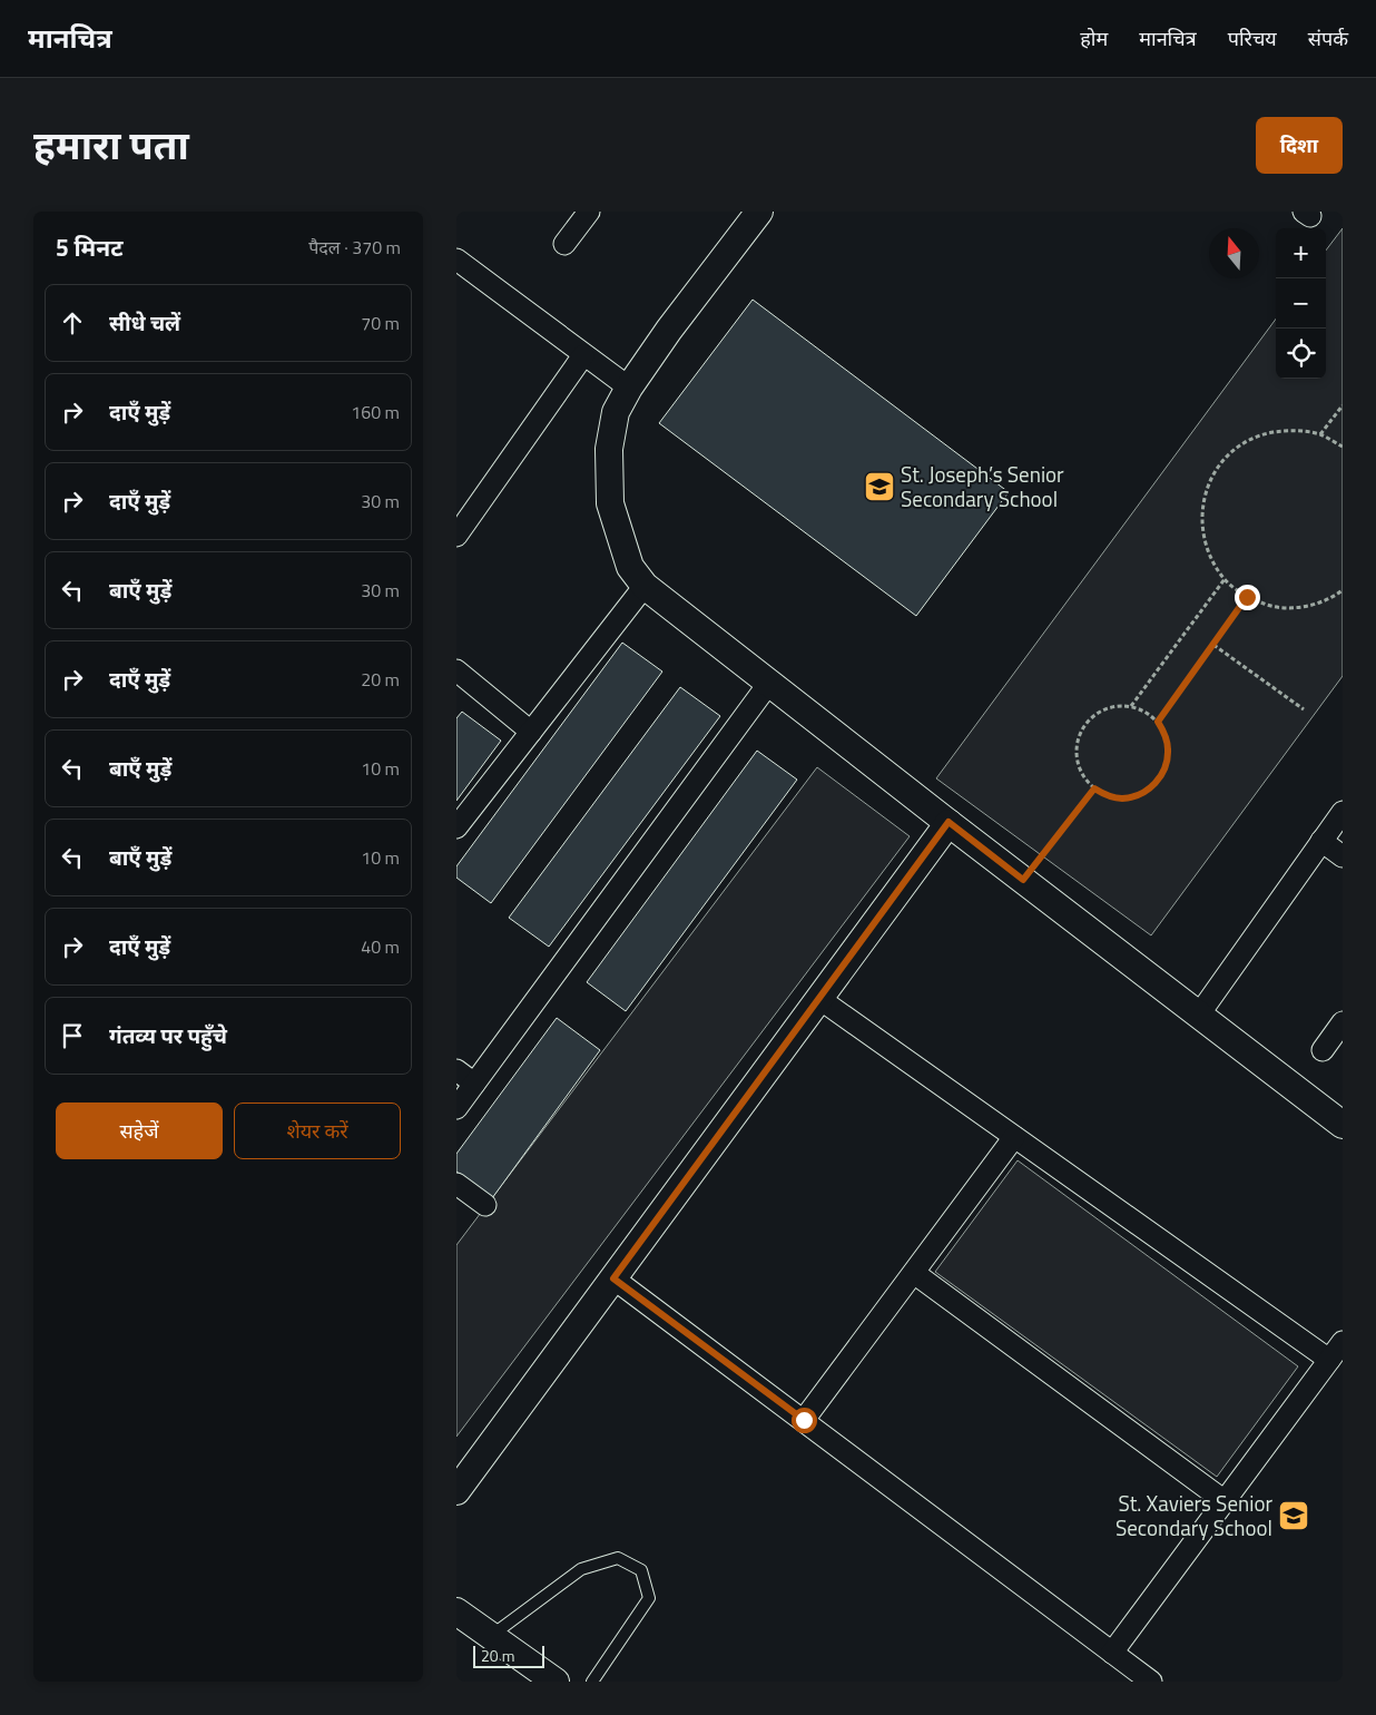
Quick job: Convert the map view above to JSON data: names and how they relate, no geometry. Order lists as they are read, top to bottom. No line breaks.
{"places":{"school or university":["St. Joseph’s Senior Secondary School","St. Xaviers Senior Secondary School"]},"scale_bar":"20 m","north":"top","page":{"header":"मानचित्र","nav":["होम","मानचित्र","परिचय","संपर्क"],"title":"हमारा पता","buttons":["दिशा",["सहेजें","शेयर करें"]],"heading":["5 मिनट","पैदल · 370 m"],"map_buttons":["+","−"],"list":[["सीधे चलें","70 m"],["दाएँ मुड़ें","160 m"],["दाएँ मुड़ें","30 m"],["बाएँ मुड़ें","30 m"],["दाएँ मुड़ें","20 m"],["बाएँ मुड़ें","10 m"],["बाएँ मुड़ें","10 m"],["दाएँ मुड़ें","40 m"],"गंतव्य पर पहुँचे"],"scale":"20 m"}}
